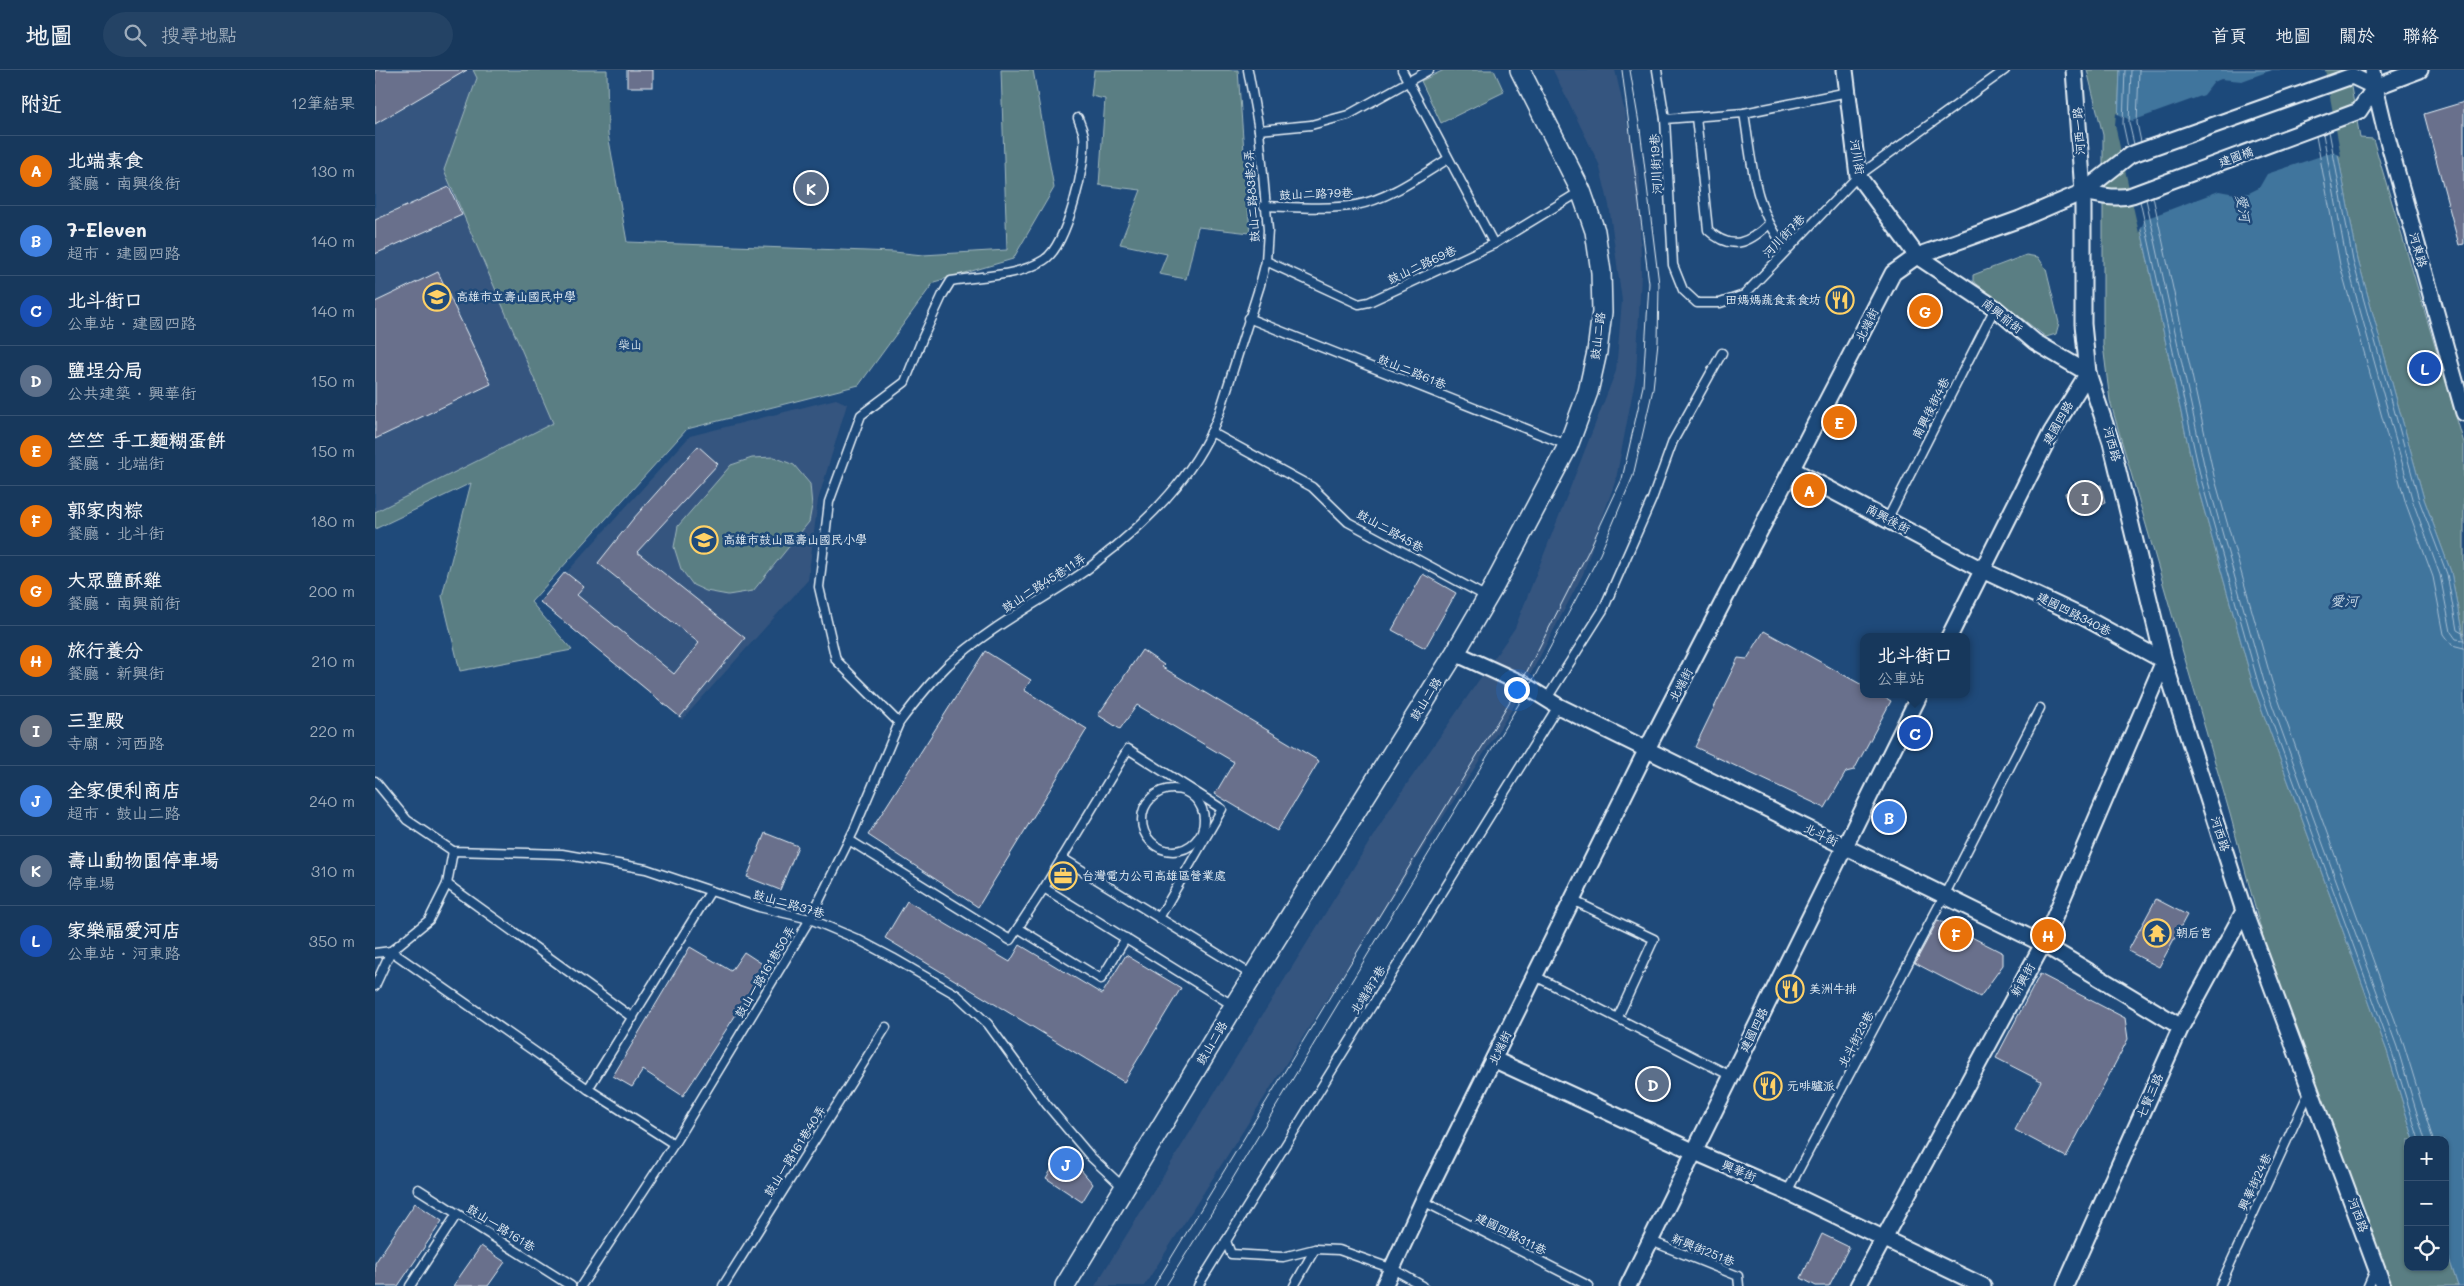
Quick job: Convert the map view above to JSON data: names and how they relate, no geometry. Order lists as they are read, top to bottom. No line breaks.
{"streets":{"street":["河西一路","河川街","建國橋","河東路","南興前街","北端街","鼓山二路","建國四路","河西路","南興後街","建國四路340巷","北斗街","新興街","七賢三路","興華街"],"lane":["河川街19巷","鼓山二路79巷","鼓山二路83巷2弄","河川街7巷","鼓山二路69巷","鼓山二路61巷","南興後街4巷","鼓山二路45巷","鼓山二路45巷11弄","鼓山二路37巷","鼓山一路161巷50弄","北端街7巷","北斗街23巷","鼓山一路161巷40弄","興華街24巷","鼓山一路161巷","建國四路311巷","新興街251巷"]},"crossings":[["河西一路","建國橋"],["河西一路","北端街"],["河川街","河川街19巷"],["河川街","河川街7巷"],["河川街","南興前街"],["河川街","北端街"],["建國橋","河東路"],["建國橋","北端街"],["河川街19巷","河川街7巷"],["鼓山二路79巷","鼓山二路83巷2弄"],["鼓山二路83巷2弄","鼓山二路69巷"],["鼓山二路83巷2弄","鼓山二路61巷"],["鼓山二路83巷2弄","鼓山二路45巷"],["鼓山二路83巷2弄","鼓山二路45巷11弄"],["河東路","北端街"],["鼓山二路69巷","鼓山二路"],["南興前街","北端街"],["南興前街","南興後街4巷"],["南興前街","建國四路"],["南興前街","河西路"],["北端街","南興後街"],["北端街","北斗街"],["北端街","興華街"],["北端街","建國四路311巷"],["鼓山二路","鼓山二路61巷"],["鼓山二路","鼓山二路45巷"],["鼓山二路","北斗街"],["鼓山二路","鼓山二路37巷"],["南興後街4巷","南興後街"],["建國四路","河西路"],["建國四路","南興後街"],["建國四路","建國四路340巷"],["建國四路","北斗街"],["建國四路","興華街"],["建國四路","新興街251巷"],["河西路","建國四路340巷"],["河西路","新興街"],["河西路","七賢三路"],["河西路","興華街24巷"],["南興後街","建國四路340巷"],["鼓山二路45巷","鼓山二路45巷11弄"],["鼓山二路45巷11弄","鼓山一路161巷50弄"],["建國四路340巷","新興街"],["北斗街","新興街"],["北斗街","北端街7巷"],["北斗街","北斗街23巷"],["北斗街","七賢三路"],["鼓山二路37巷","鼓山一路161巷50弄"],["新興街","興華街"],["北斗街23巷","興華街"]],"water":["愛河"],"parks":["柴山"],"places":{"school or university":["高雄市立壽山國民中學","高雄市鼓山區壽山國民小學"],"restaurant":["田媽媽蔬食素食坊","美洲牛排","元啡驢派"],"office":["台灣電力公司高雄區營業處"],"temple":["朝后宮"]},"page":{"header":"地圖","search":"搜尋地點","nav":["首頁","地圖","關於","聯絡"],"heading":["附近","12筆結果"],"list":[{"mark":"A","name":"北端素食","note":"餐廳 · 南興後街","value":"130 m"},{"mark":"B","name":"7-Eleven","note":"超市 · 建國四路","value":"140 m"},{"mark":"C","name":"北斗街口","note":"公車站 · 建國四路","value":"140 m"},{"mark":"D","name":"鹽埕分局","note":"公共建築 · 興華街","value":"150 m"},{"mark":"E","name":"竺竺 手工麵糊蛋餅","note":"餐廳 · 北端街","value":"150 m"},{"mark":"F","name":"郭家肉粽","note":"餐廳 · 北斗街","value":"180 m"},{"mark":"G","name":"大眾鹽酥雞","note":"餐廳 · 南興前街","value":"200 m"},{"mark":"H","name":"旅行養分","note":"餐廳 · 新興街","value":"210 m"},{"mark":"I","name":"三聖殿","note":"寺廟 · 河西路","value":"220 m"},{"mark":"J","name":"全家便利商店","note":"超市 · 鼓山二路","value":"240 m"},{"mark":"K","name":"壽山動物園停車場","note":"停車場","value":"310 m"},{"mark":"L","name":"家樂福愛河店","note":"公車站 · 河東路","value":"350 m"}],"pins":["K","G","L","E","A","I","C","B","F","H","D","J"],"popup":["北斗街口","公車站"],"map_buttons":["+","−"]}}
